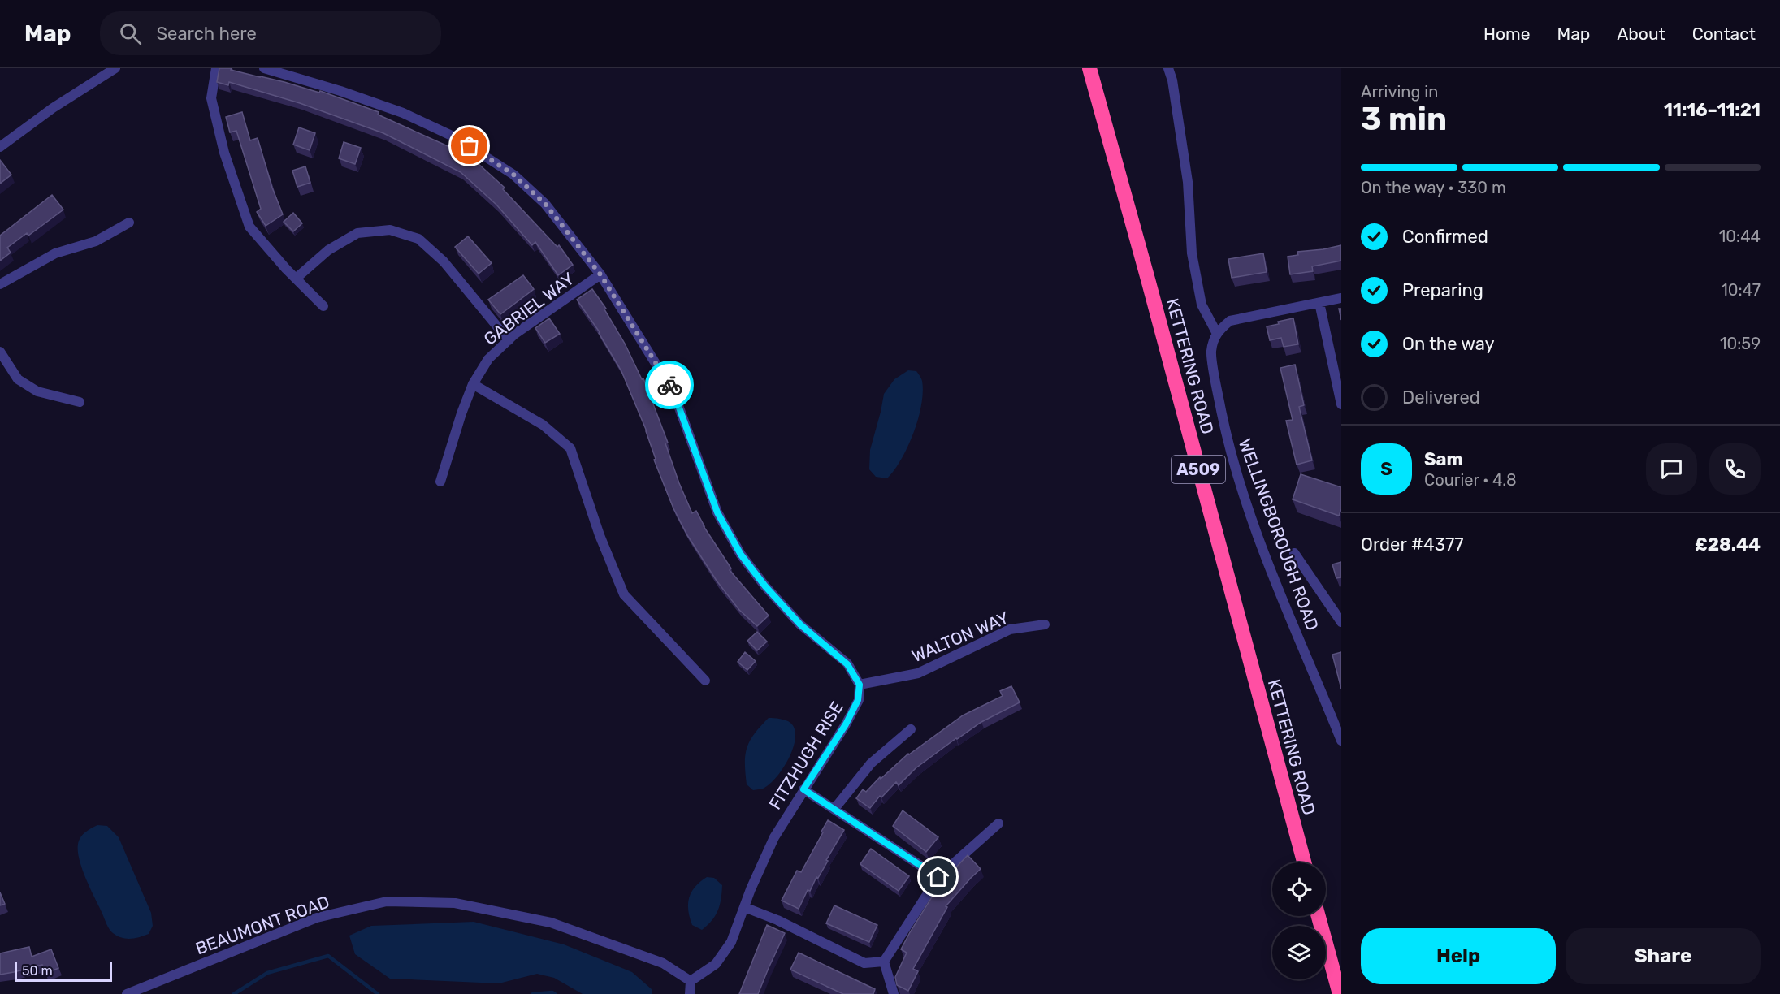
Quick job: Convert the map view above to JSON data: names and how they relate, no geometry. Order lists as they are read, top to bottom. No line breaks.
{"streets":{"highway":["KETTERING ROAD","A509"],"street":["GABRIEL WAY","WELLINGBOROUGH ROAD","WALTON WAY","FITZHUGH RISE","BEAUMONT ROAD"]},"crossings":[["WALTON WAY","FITZHUGH RISE"],["FITZHUGH RISE","BEAUMONT ROAD"]],"scale_bar":"50 m","page":{"header":"Map","search":"Search here","nav":["Home","Map","About","Contact"],"heading":["3 min","Arriving in","11:16–11:21"],"panel":["Sam","Courier · 4.8","Order #4377","£28.44"],"bar":"On the way · 330 m","list":[["Confirmed","10:44"],["Preparing","10:47"],["On the way","10:59"],"Delivered"],"round":"S","buttons":["Help","Share"],"scale":"50 m"}}
